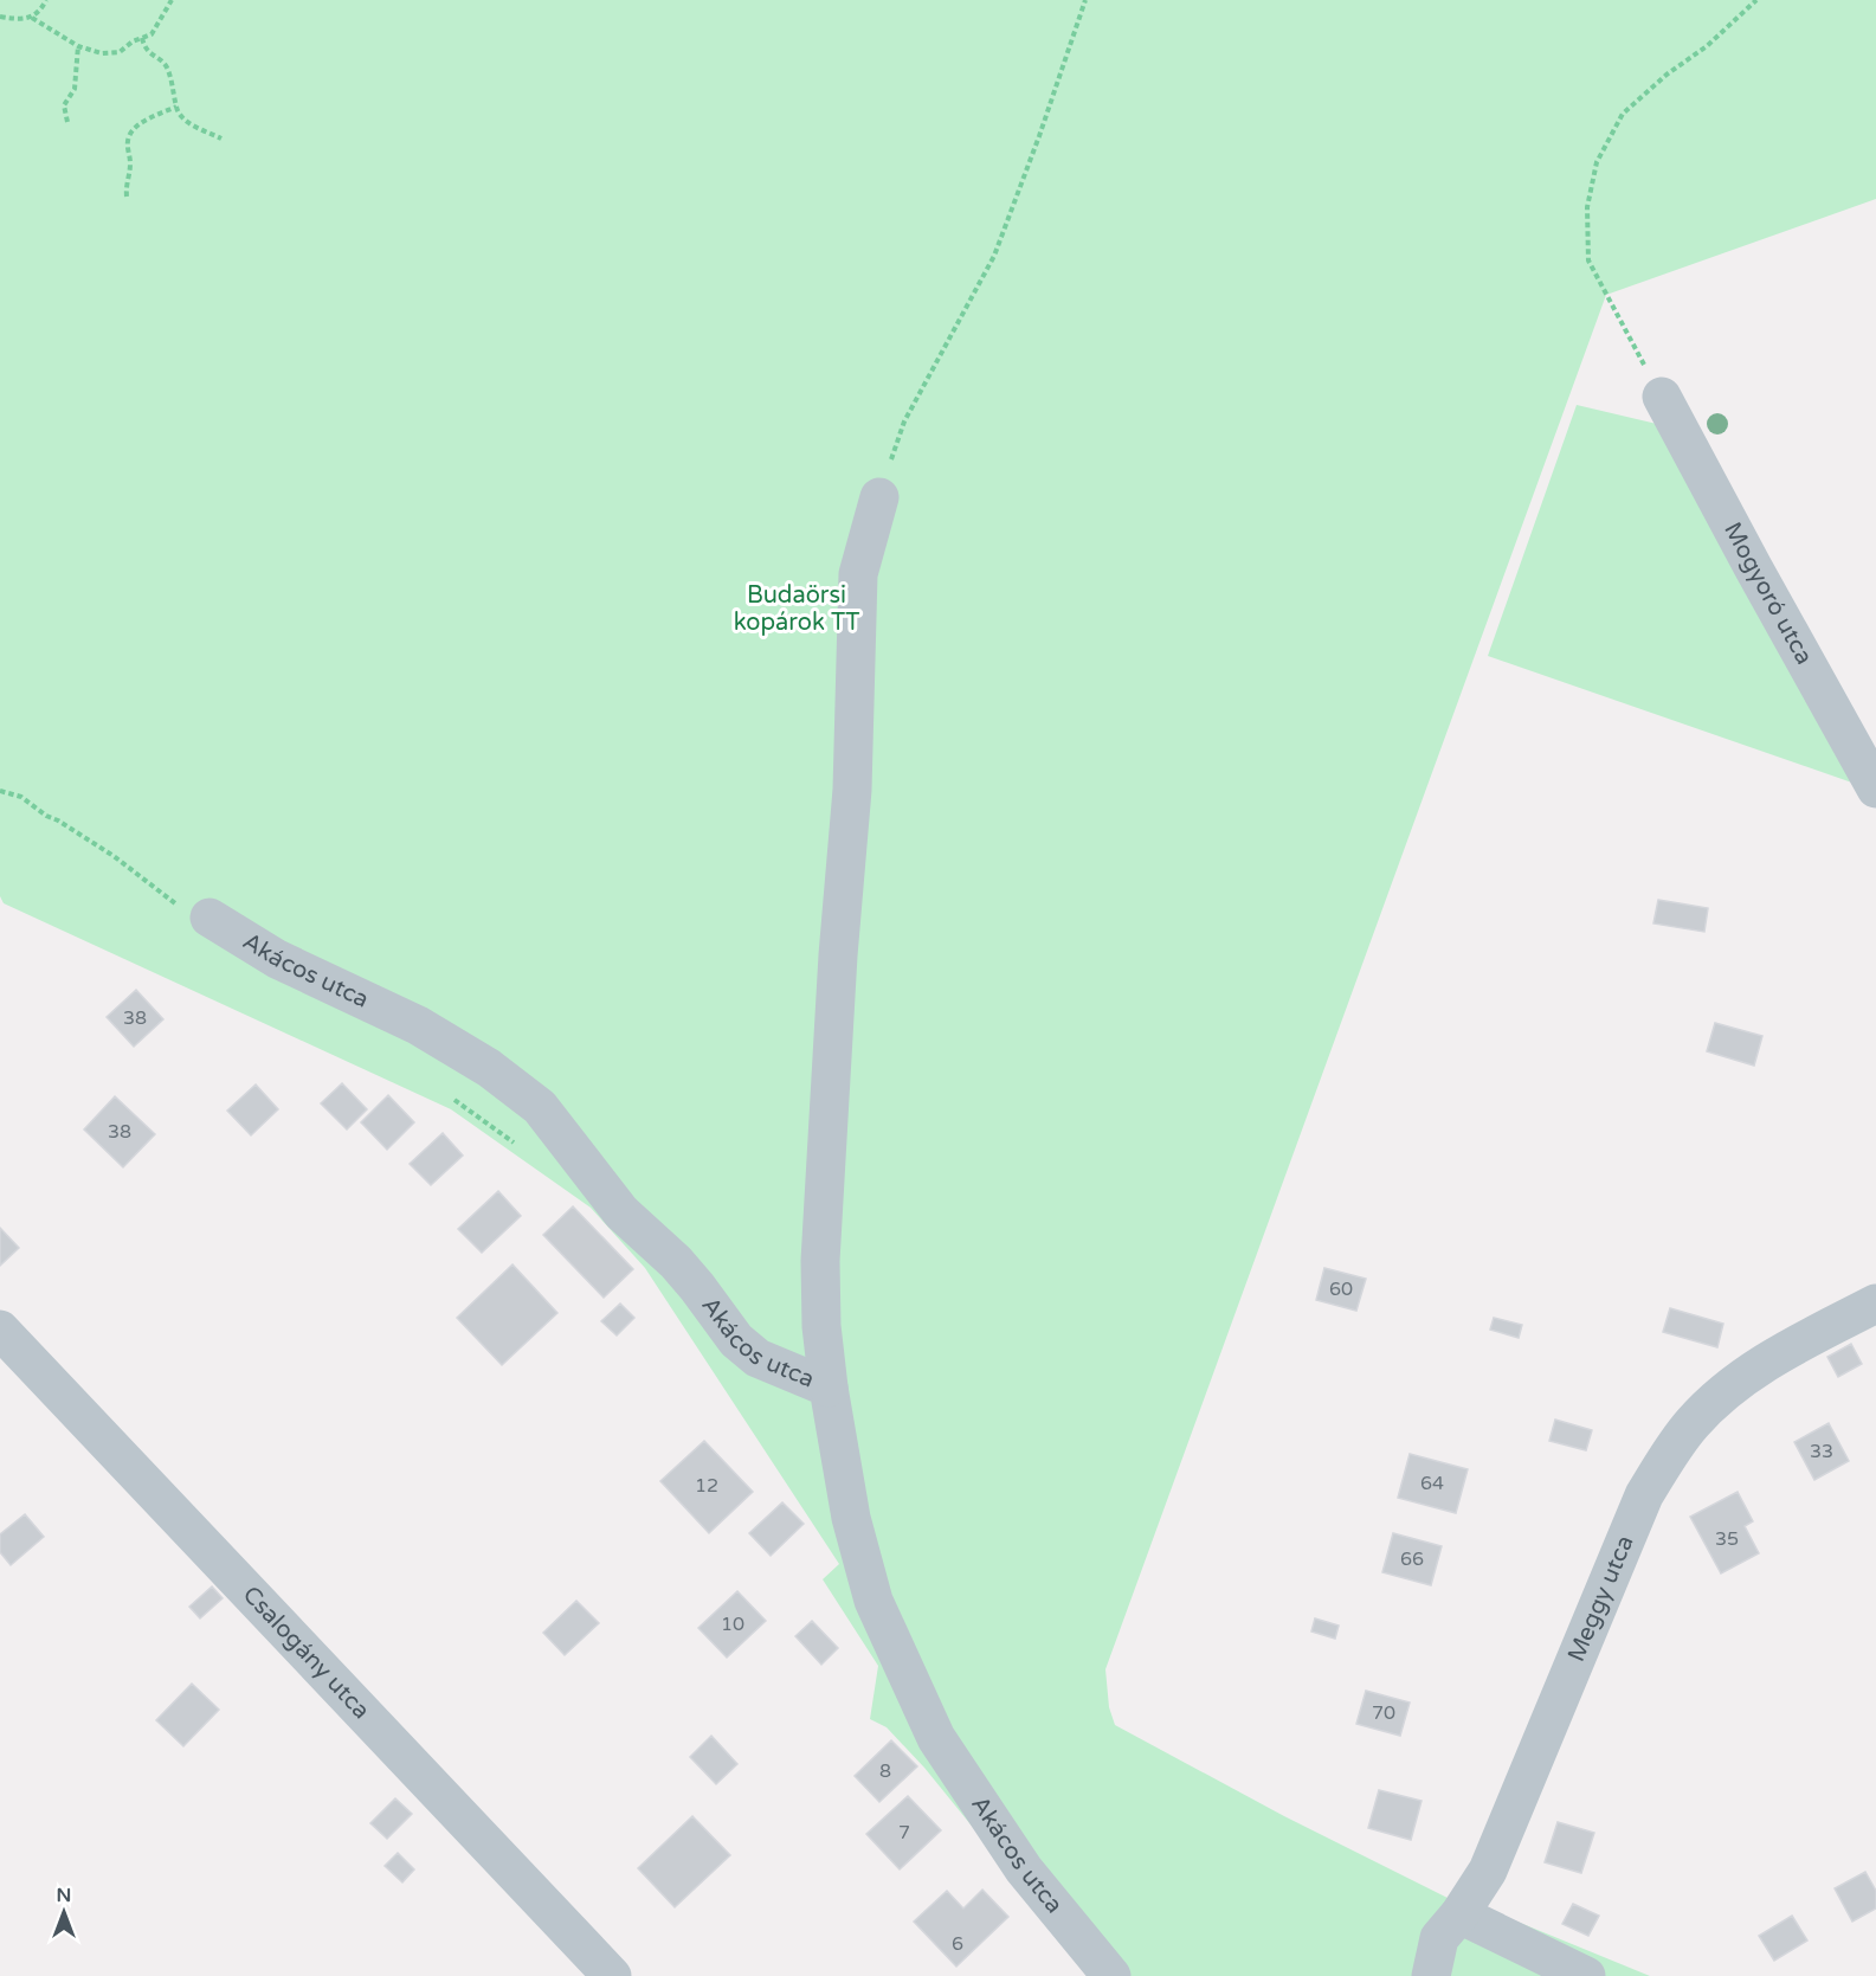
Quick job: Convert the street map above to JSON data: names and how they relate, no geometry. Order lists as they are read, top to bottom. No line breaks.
{"streets":{"street":["Mogyoró utca","Akácos utca","Meggy utca","Csalogány utca"]},"parks":["Budaörsi kopárok TT"],"house_numbers":["38","38","60","33","64","12","35","66","10","70","8","7","6"],"north":"top"}
